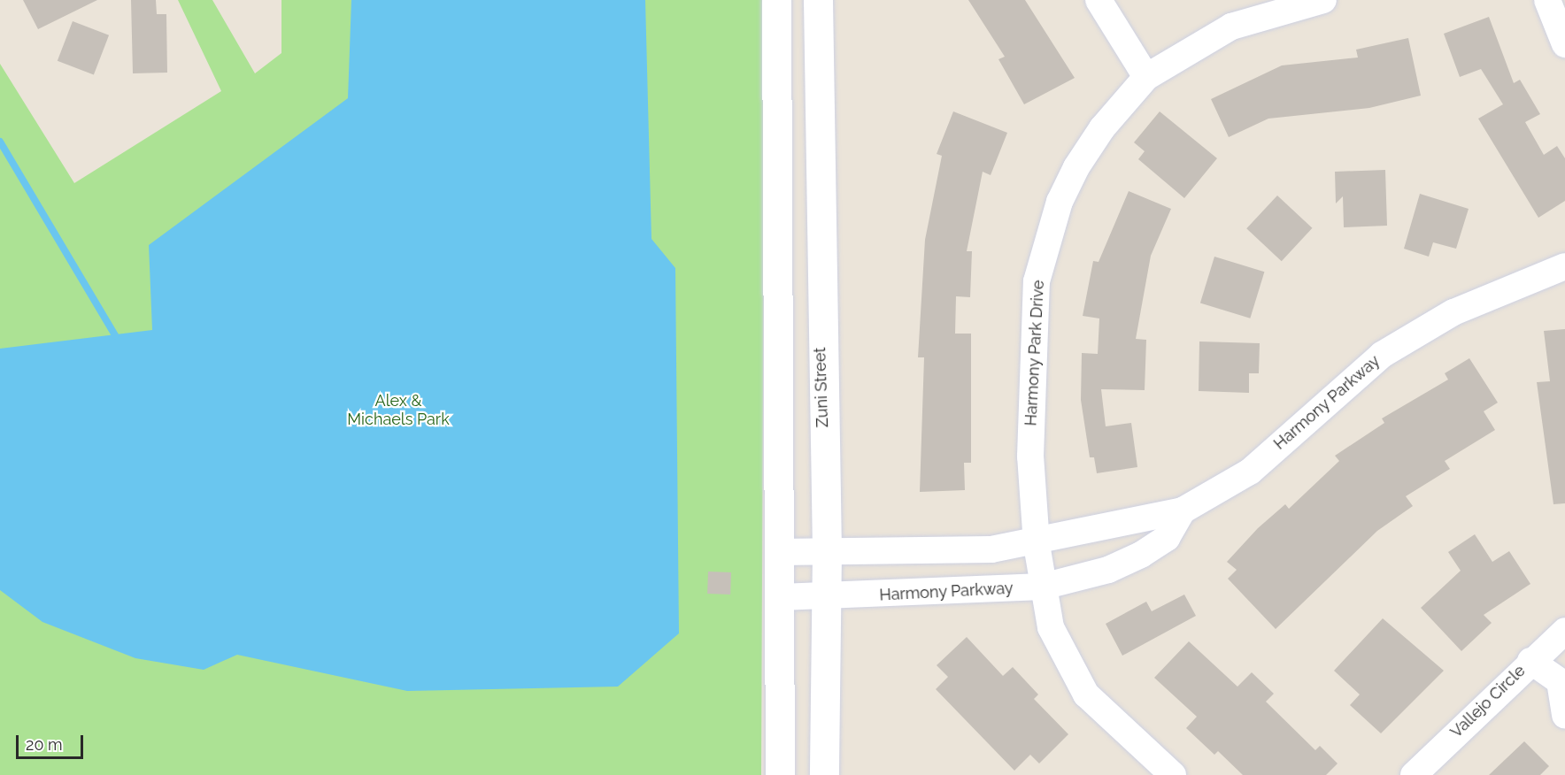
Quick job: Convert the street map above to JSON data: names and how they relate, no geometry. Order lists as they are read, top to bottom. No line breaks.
{"streets":{"main road":["Zuni Street"],"street":["Harmony Park Drive","Harmony Parkway","Vallejo Circle"]},"crossings":[["Harmony Park Drive","Harmony Parkway"],["Zuni Street","Harmony Parkway"]],"parks":["Alex & Michaels Park"],"scale_bar":"20 m"}
